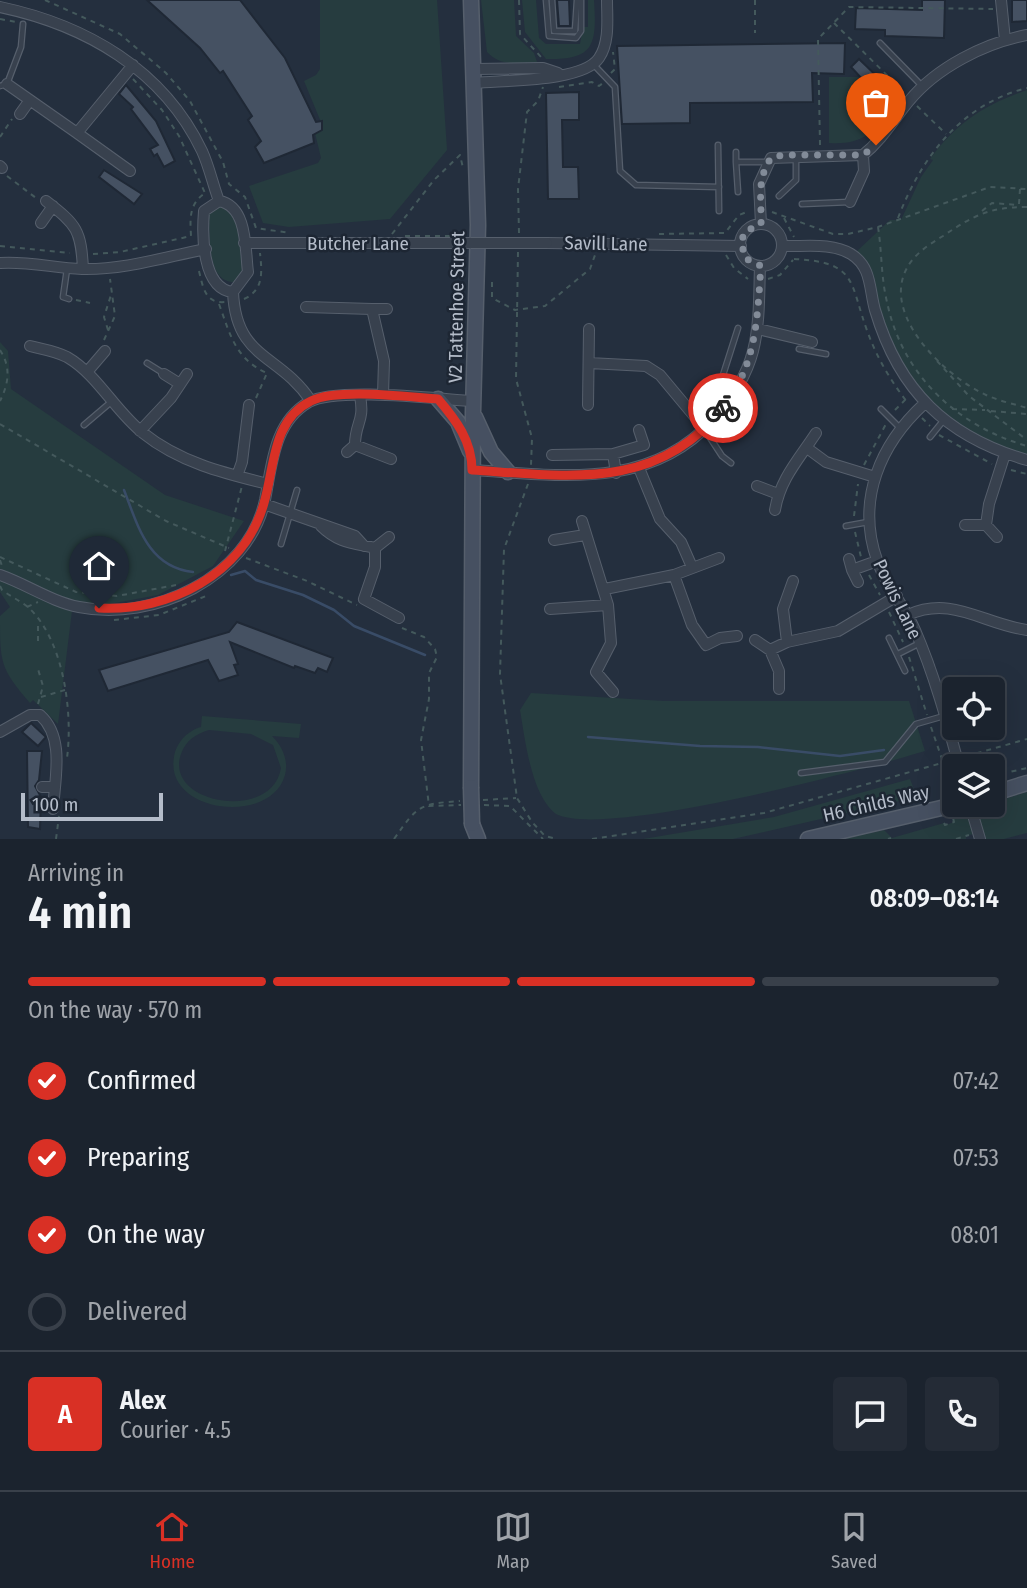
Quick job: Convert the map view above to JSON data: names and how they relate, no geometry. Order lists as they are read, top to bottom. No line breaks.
{"streets":{"street":["Butcher Lane","Savill Lane","V2 Tattenhoe Street","Powis Lane","H6 Childs Way"]},"crossings":[["Butcher Lane","Savill Lane"]],"scale_bar":"100 m","page":{"scale":"100 m","heading":["4 min","Arriving in","08:09–08:14"],"panel":["Alex","Courier · 4.5"],"bar":"On the way · 570 m","list":[["Confirmed","07:42"],["Preparing","07:53"],["On the way","08:01"],"Delivered"],"round":"A","tabs":["Home","Map","Saved"]}}
